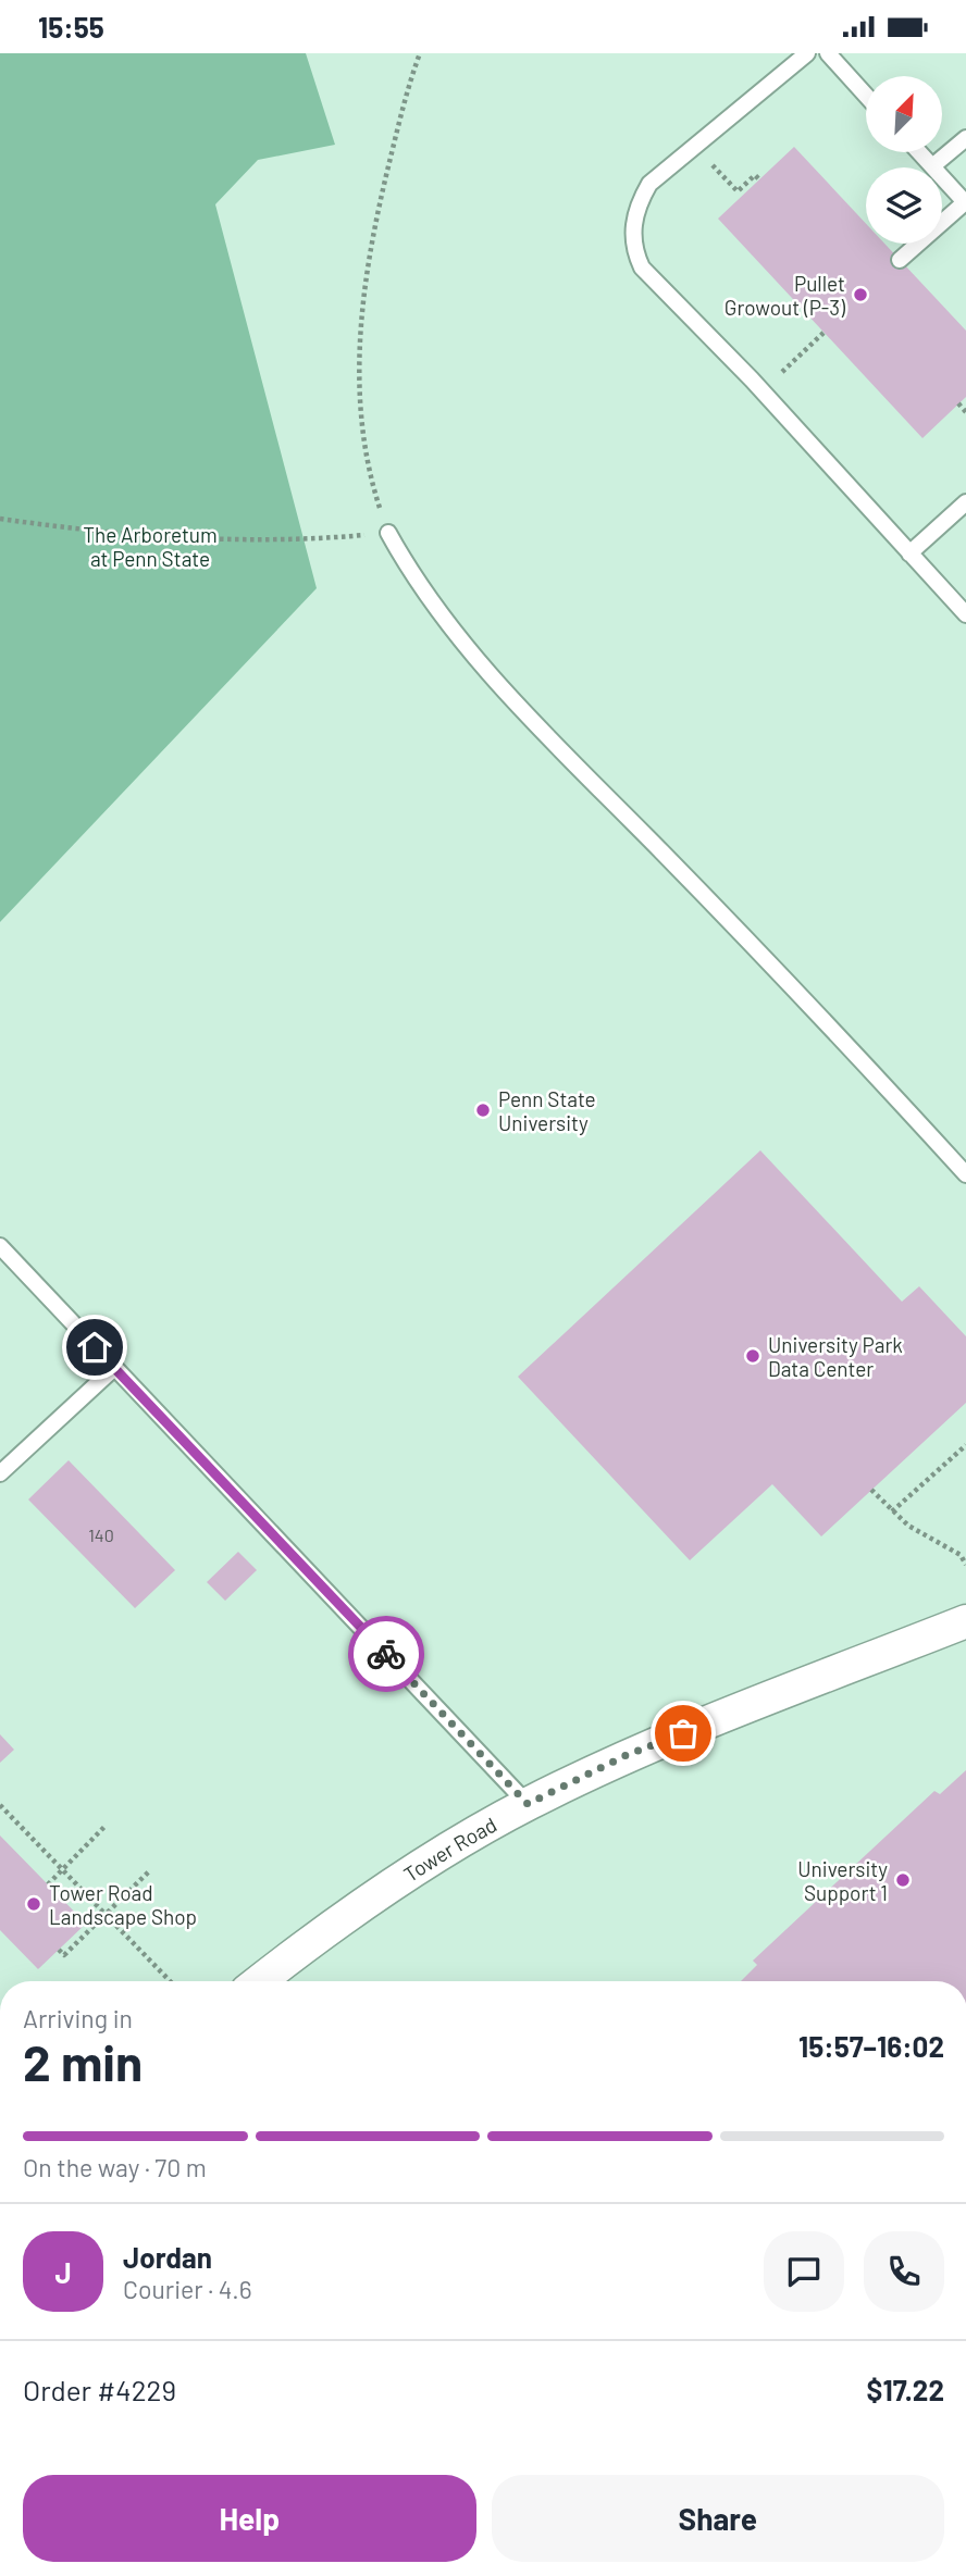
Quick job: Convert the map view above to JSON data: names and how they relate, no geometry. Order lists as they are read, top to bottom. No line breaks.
{"streets":{"street":["Tower Road"]},"parks":["The Arboretum at Penn State"],"places":["Pullet Growout (P-3)","Penn State University","University Park Data Center","University Support 1","Tower Road Landscape Shop"],"house_numbers":["140"],"north":"top right","page":{"status":"15:55","heading":["2 min","Arriving in","15:57–16:02"],"panel":["Jordan","Courier · 4.6","Order #4229","$17.22"],"bar":"On the way · 70 m","round":"J","buttons":["Help","Share"]}}
